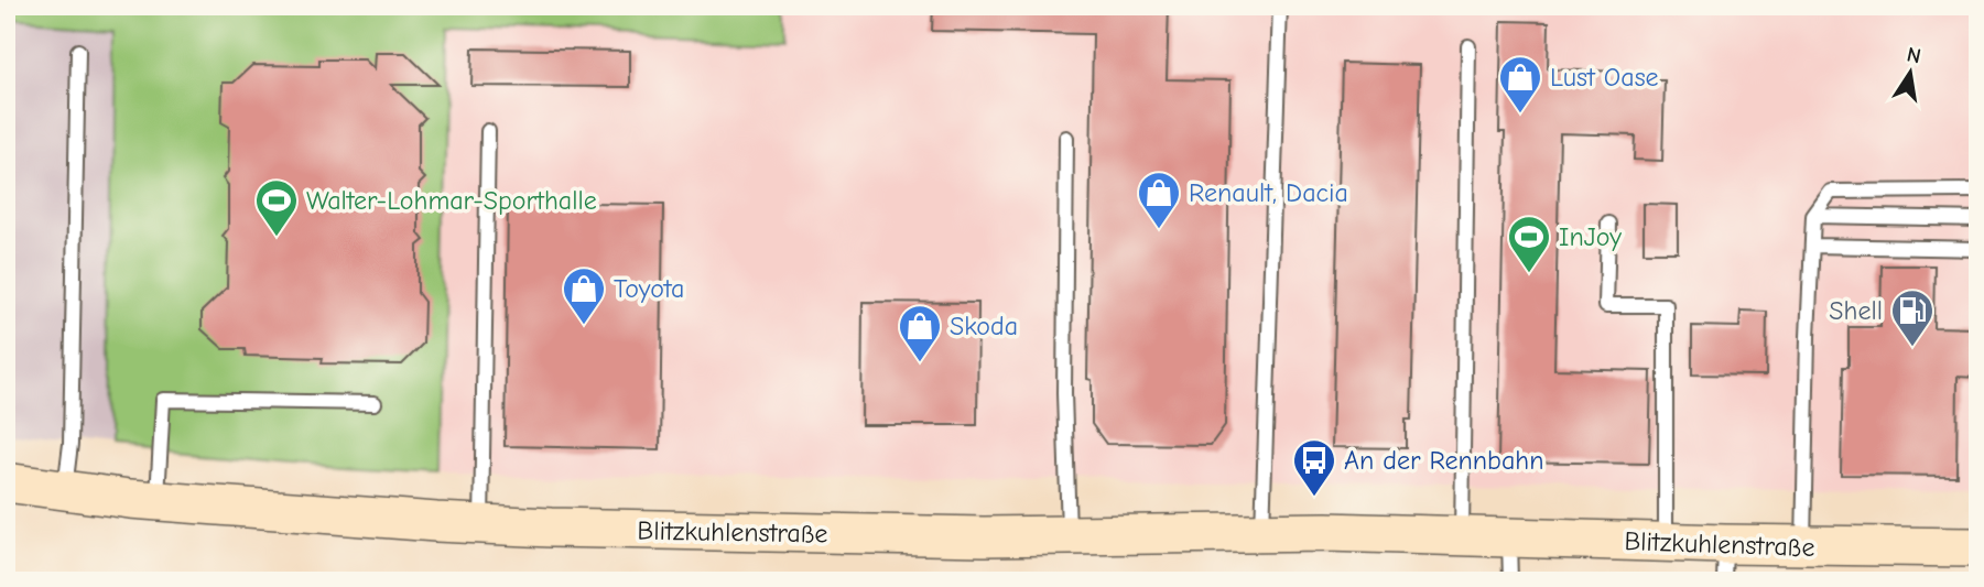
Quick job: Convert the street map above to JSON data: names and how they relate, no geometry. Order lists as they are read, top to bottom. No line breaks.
{"streets":{"main road":["Blitzkuhlenstraße"]},"places":{"shop":["Lust Oase","Renault, Dacia","Toyota","Skoda"],"sports":["Walter-Lohmar-Sporthalle","InJoy"],"fuel station":["Shell"],"bus stop":["An der Rennbahn"]},"north":"top"}
